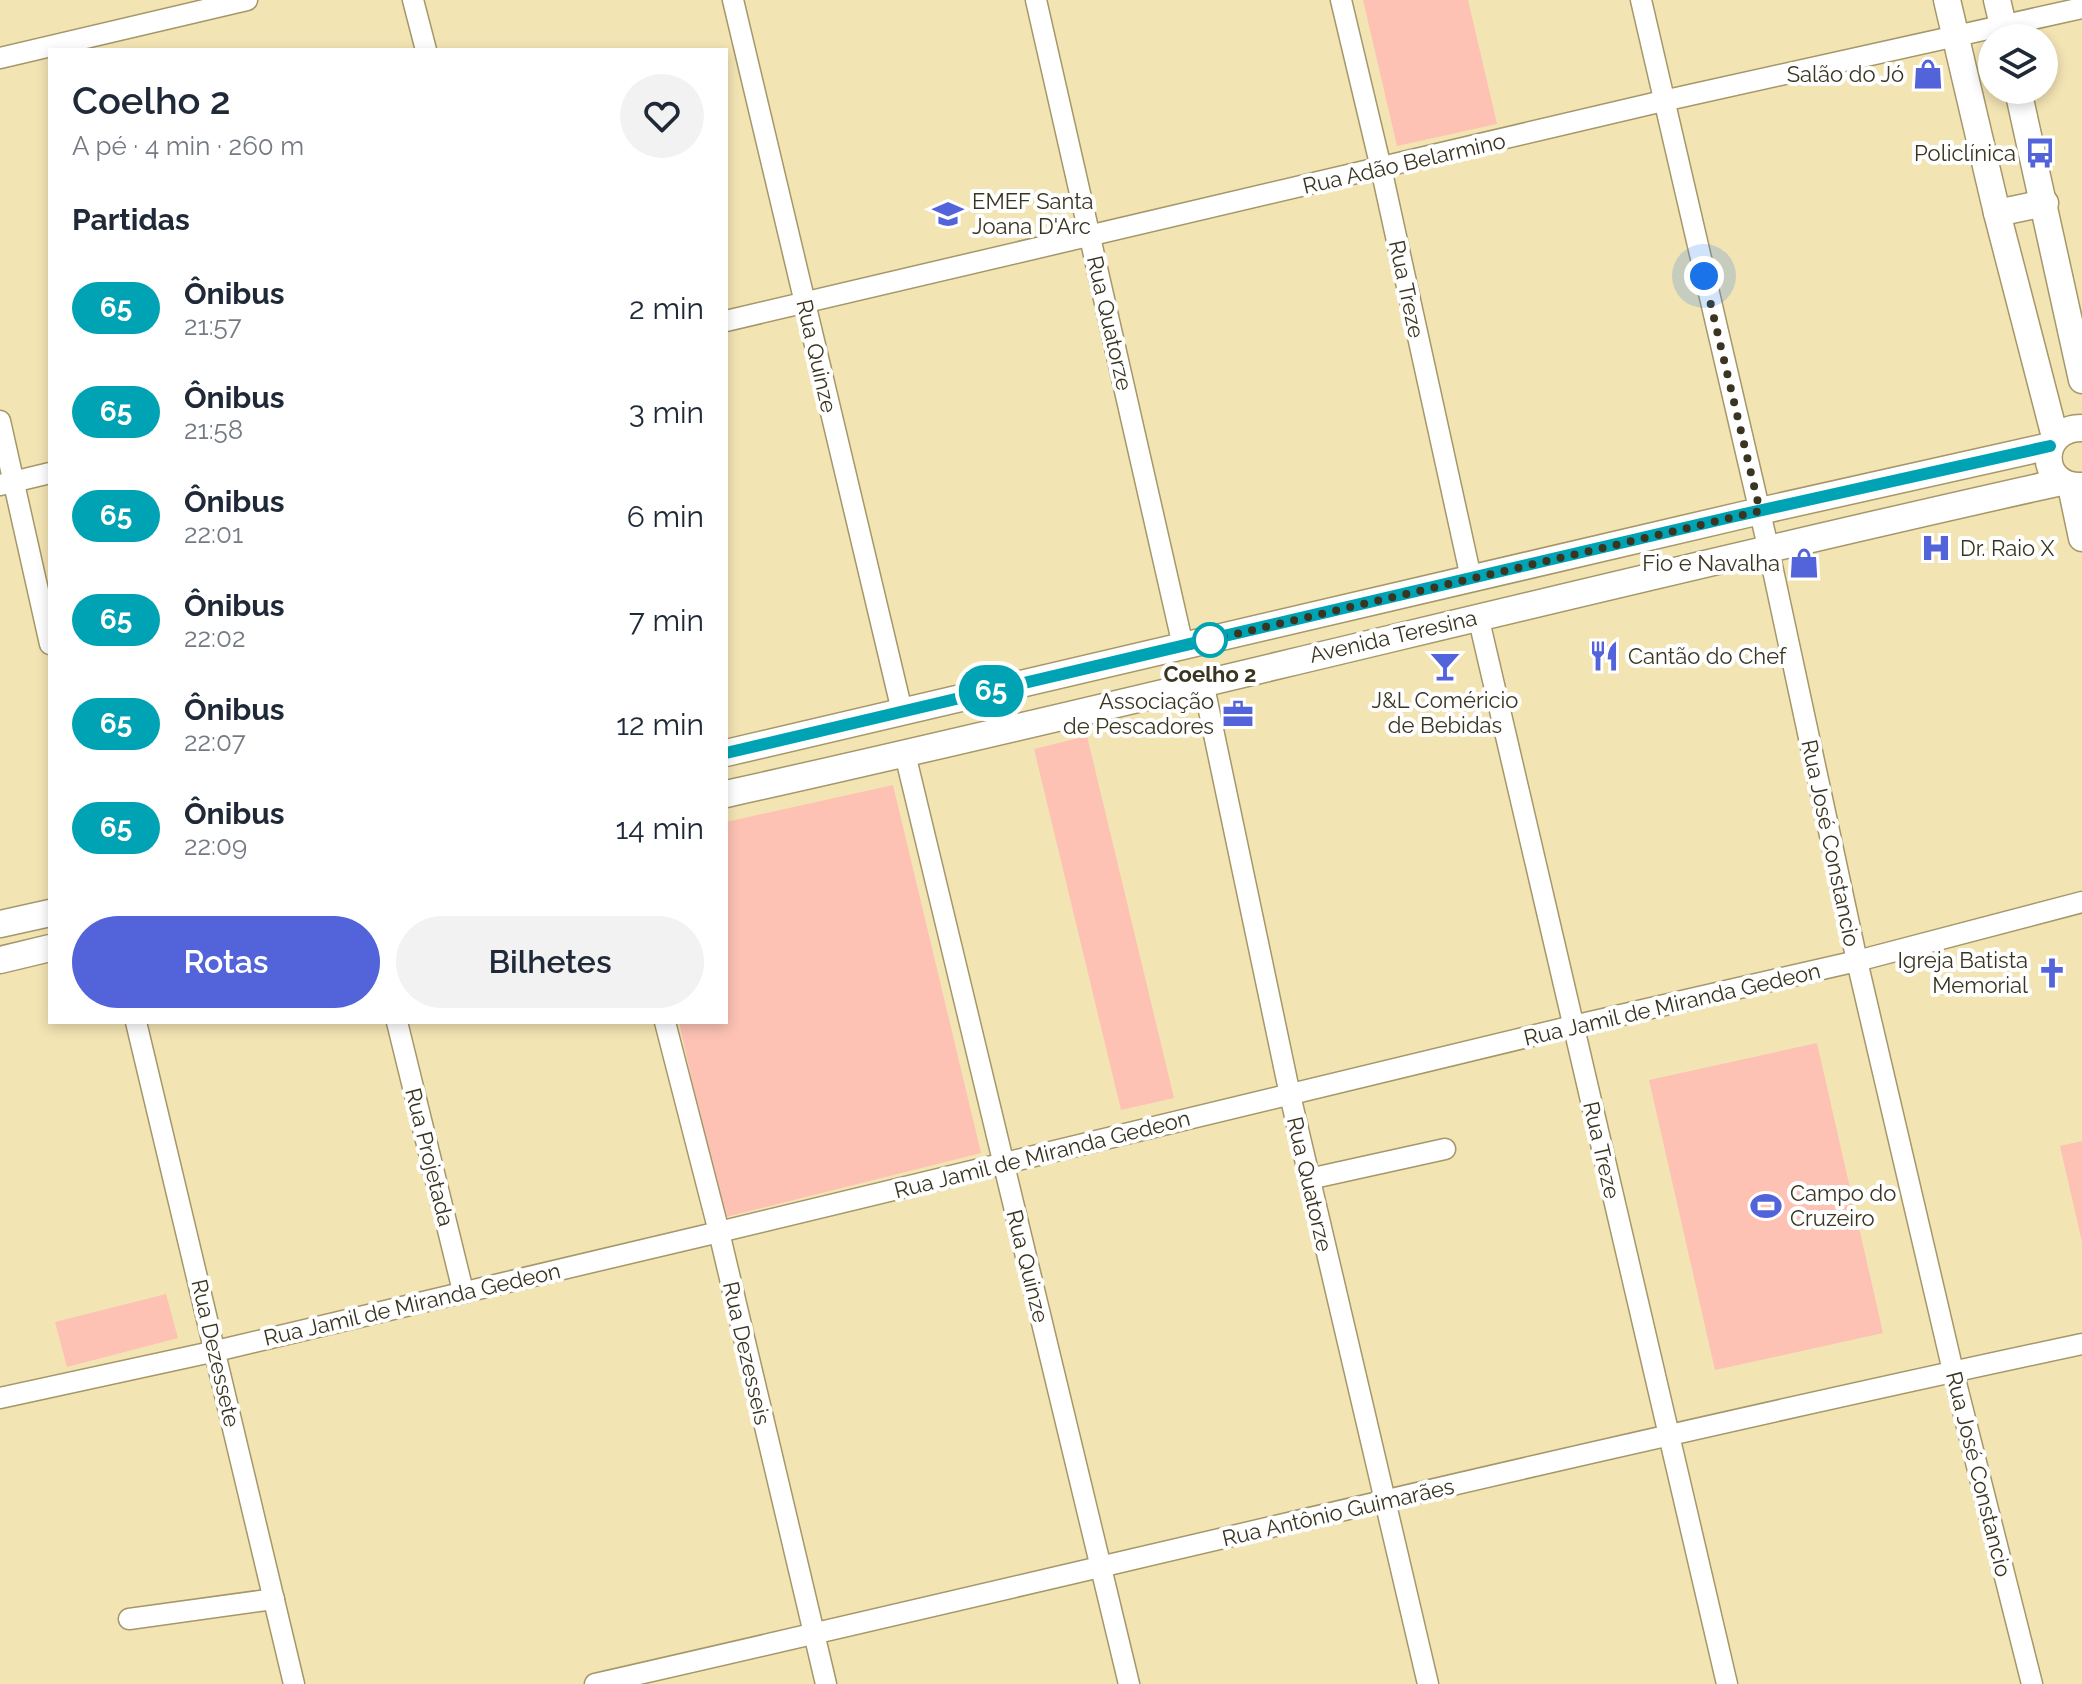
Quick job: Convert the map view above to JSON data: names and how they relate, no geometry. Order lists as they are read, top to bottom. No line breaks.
{"streets":{"main road":["Avenida Teresina"],"street":["Rua Adão Belarmino","Rua Treze","Rua Quatorze","Rua Quinze","Rua José Constancio","Rua Jamil de Miranda Gedeon","Rua Projetada","Rua Dezessete","Rua Dezesseis","Rua Antônio Guimarães"]},"crossings":[["Rua Adão Belarmino","Rua Treze"],["Rua Adão Belarmino","Rua Quatorze"],["Rua Adão Belarmino","Rua Quinze"],["Rua Adão Belarmino","Rua José Constancio"],["Rua Treze","Avenida Teresina"],["Rua Treze","Rua Jamil de Miranda Gedeon"],["Rua Treze","Rua Antônio Guimarães"],["Rua Quatorze","Avenida Teresina"],["Rua Quatorze","Rua Jamil de Miranda Gedeon"],["Rua Quatorze","Rua Antônio Guimarães"],["Rua Quinze","Avenida Teresina"],["Rua Quinze","Rua Jamil de Miranda Gedeon"],["Rua Quinze","Rua Antônio Guimarães"],["Avenida Teresina","Rua José Constancio"],["Rua José Constancio","Rua Jamil de Miranda Gedeon"],["Rua José Constancio","Rua Antônio Guimarães"],["Rua Jamil de Miranda Gedeon","Rua Projetada"],["Rua Jamil de Miranda Gedeon","Rua Dezessete"],["Rua Jamil de Miranda Gedeon","Rua Dezesseis"],["Rua Dezesseis","Rua Antônio Guimarães"]],"places":{"shop":["Salão do Jó","Fio e Navalha"],"bus stop":["Policlínica"],"school or university":["EMEF Santa Joana D'Arc"],"hospital":["Dr. Raio X"],"other":["Coelho 2"],"restaurant":["Cantão do Chef"],"bar":["J&L Coméricio de Bebidas"],"office":["Associação de Pescadores"],"church":["Igreja Batista Memorial"],"sports":["Campo do Cruzeiro"]},"lines":["bus line 65"],"page":{"on_map":"65","heading":[["Coelho 2","A pé · 4 min · 260 m"],"Partidas"],"list":[{"mark":"65","name":"Ônibus","note":"21:57","value":"2 min"},{"mark":"65","name":"Ônibus","note":"21:58","value":"3 min"},{"mark":"65","name":"Ônibus","note":"22:01","value":"6 min"},{"mark":"65","name":"Ônibus","note":"22:02","value":"7 min"},{"mark":"65","name":"Ônibus","note":"22:07","value":"12 min"},{"mark":"65","name":"Ônibus","note":"22:09","value":"14 min"}],"buttons":["Rotas","Bilhetes"]}}
